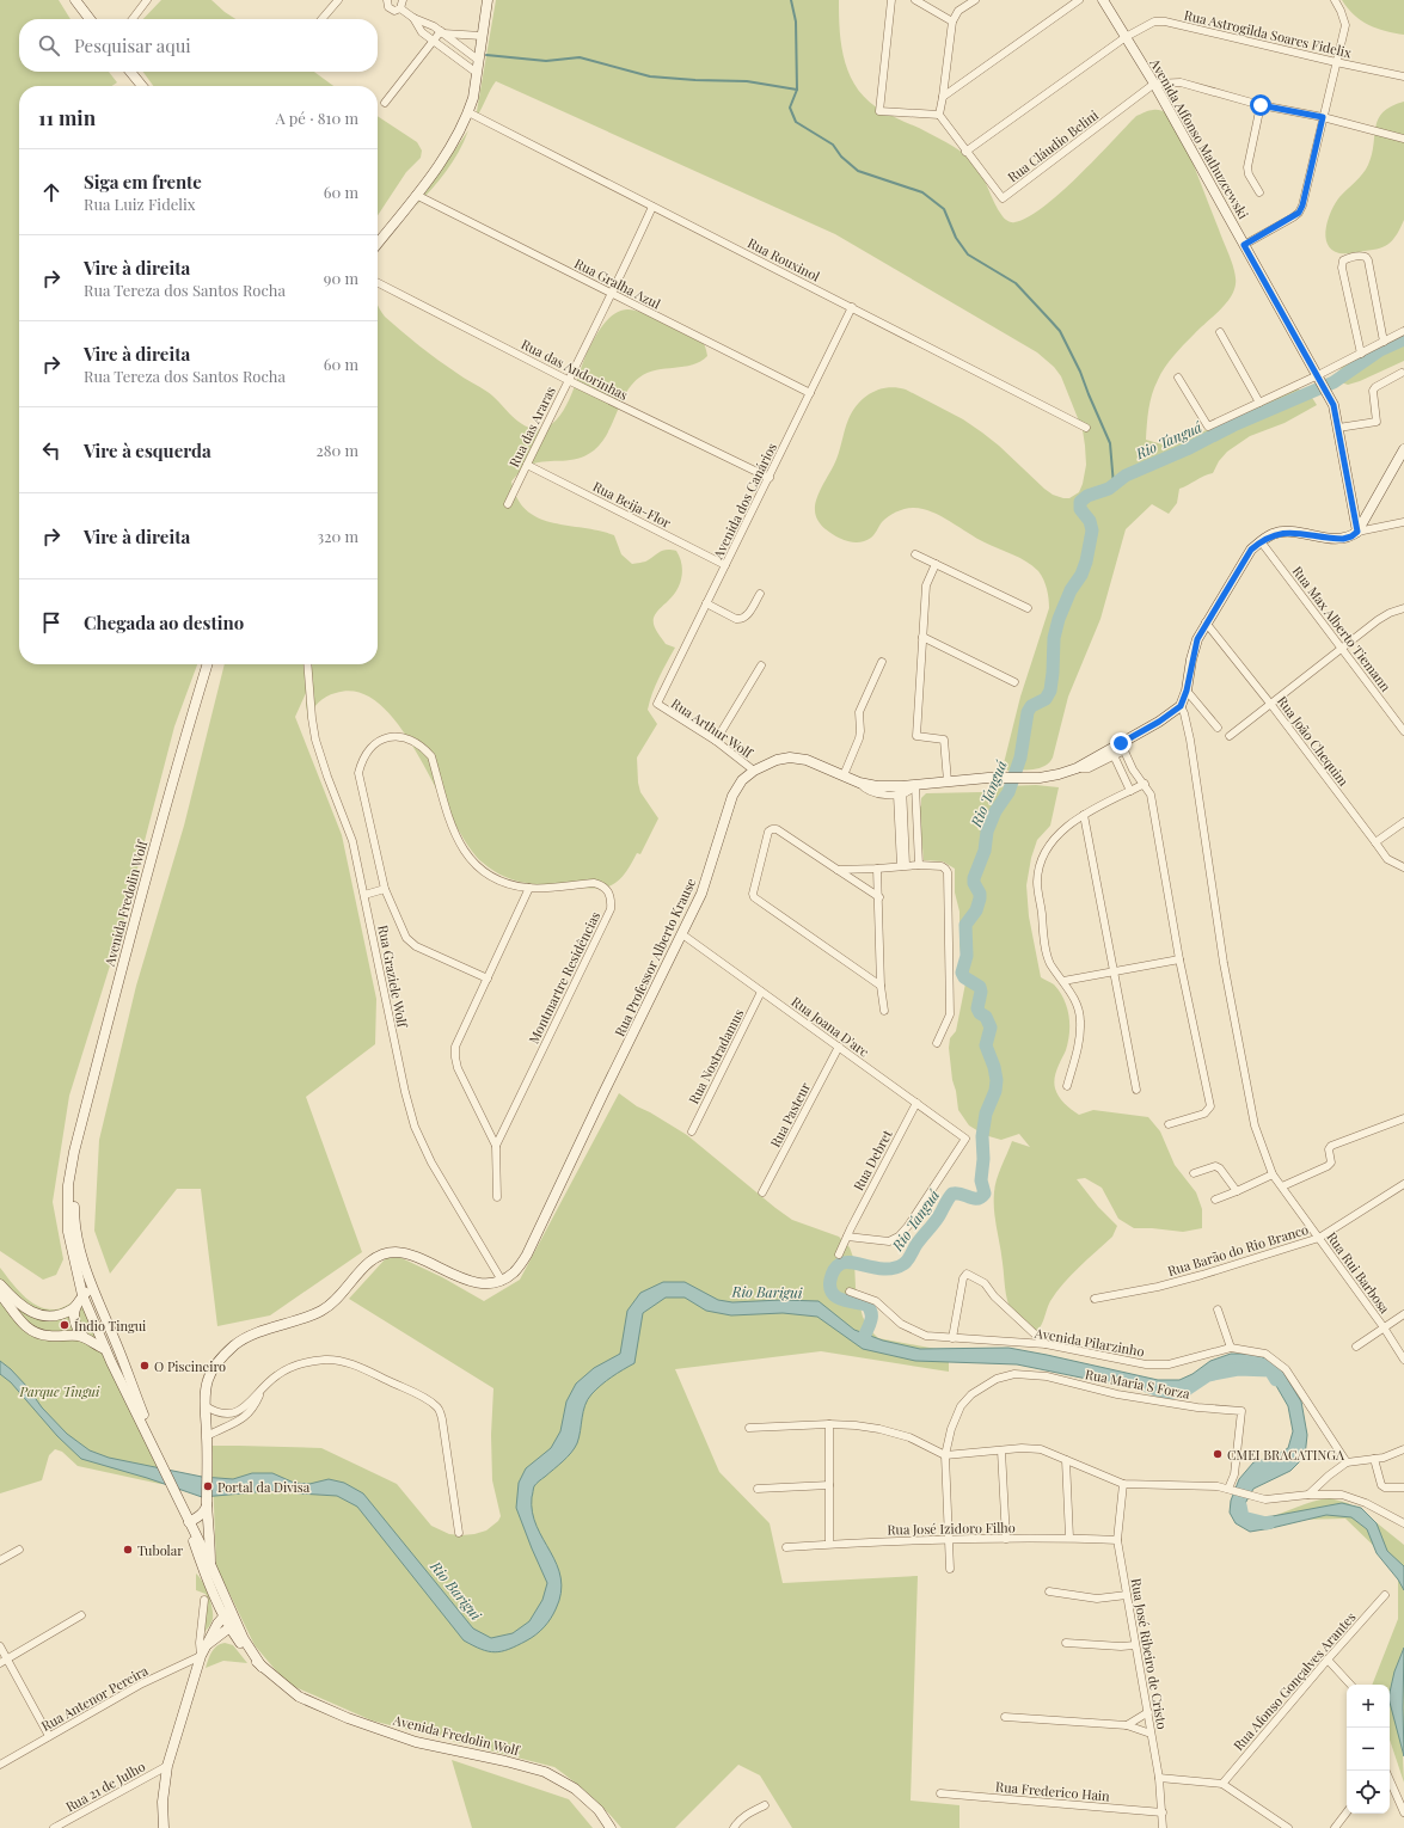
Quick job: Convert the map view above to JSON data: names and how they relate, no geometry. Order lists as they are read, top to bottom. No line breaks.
{"streets":{"street":["Rua Astrogilda Soares Fidelix","Avenida Affonso Mathuzcewski","Rua Cláudio Belini","Rua Rouxinol","Rua Gralha Azul","Rua das Andorinhas","Rua das Araras","Avenida dos Canários","Rua Beija-Flor","Rua Max Alberto Tiemann","Rua Arthur Wolf","Rua João Chequim","Avenida Fredolin Wolf","Rua Professor Alberto Krause","Rua Graziele Wolf","Montmartre Residências","Rua Joana D'arc","Rua Nostradamus","Rua Pasteur","Rua Debret","Rua Barão do Rio Branco","Rua Rui Barbosa","Avenida Pilarzinho","Rua Maria S Forza","Rua José Izidoro Filho","Rua José Ribeiro de Cristo","Rua Afonso Gonçalves Arantes","Rua Antenor Pereira","Rua 21 de Julho","Rua Frederico Hain"]},"crossings":[["Rua Astrogilda Soares Fidelix","Avenida Affonso Mathuzcewski"],["Rua Astrogilda Soares Fidelix","Rua Cláudio Belini"],["Avenida Affonso Mathuzcewski","Rua Cláudio Belini"],["Rua Rouxinol","Rua das Araras"],["Rua Rouxinol","Avenida dos Canários"],["Rua Gralha Azul","Rua das Araras"],["Rua Gralha Azul","Avenida dos Canários"],["Rua das Andorinhas","Rua das Araras"],["Rua das Andorinhas","Avenida dos Canários"],["Rua das Araras","Rua Beija-Flor"],["Avenida dos Canários","Rua Beija-Flor"],["Avenida dos Canários","Rua Arthur Wolf"],["Rua Arthur Wolf","Rua Professor Alberto Krause"],["Rua Professor Alberto Krause","Rua Graziele Wolf"],["Rua Professor Alberto Krause","Rua Joana D'arc"],["Rua Professor Alberto Krause","Rua Rui Barbosa"],["Rua Joana D'arc","Rua Nostradamus"],["Rua Joana D'arc","Rua Pasteur"],["Rua Joana D'arc","Rua Debret"],["Rua Barão do Rio Branco","Rua Rui Barbosa"],["Rua José Izidoro Filho","Rua José Ribeiro de Cristo"],["Rua José Ribeiro de Cristo","Rua Frederico Hain"]],"water":["Rio Tanguá","Rio Barigui"],"parks":["Parque Tingui"],"places":["Índio Tingui","O Piscineiro","CMEI BRACATINGA","Portal da Divisa","Tubolar"],"page":{"search":"Pesquisar aqui","heading":["11 min","A pé · 810 m"],"list":[["Siga em frente","Rua Luiz Fidelix","60 m"],["Vire à direita","Rua Tereza dos Santos Rocha","90 m"],["Vire à direita","Rua Tereza dos Santos Rocha","60 m"],["Vire à esquerda","280 m"],["Vire à direita","320 m"],"Chegada ao destino"],"map_buttons":["+","−"]}}
